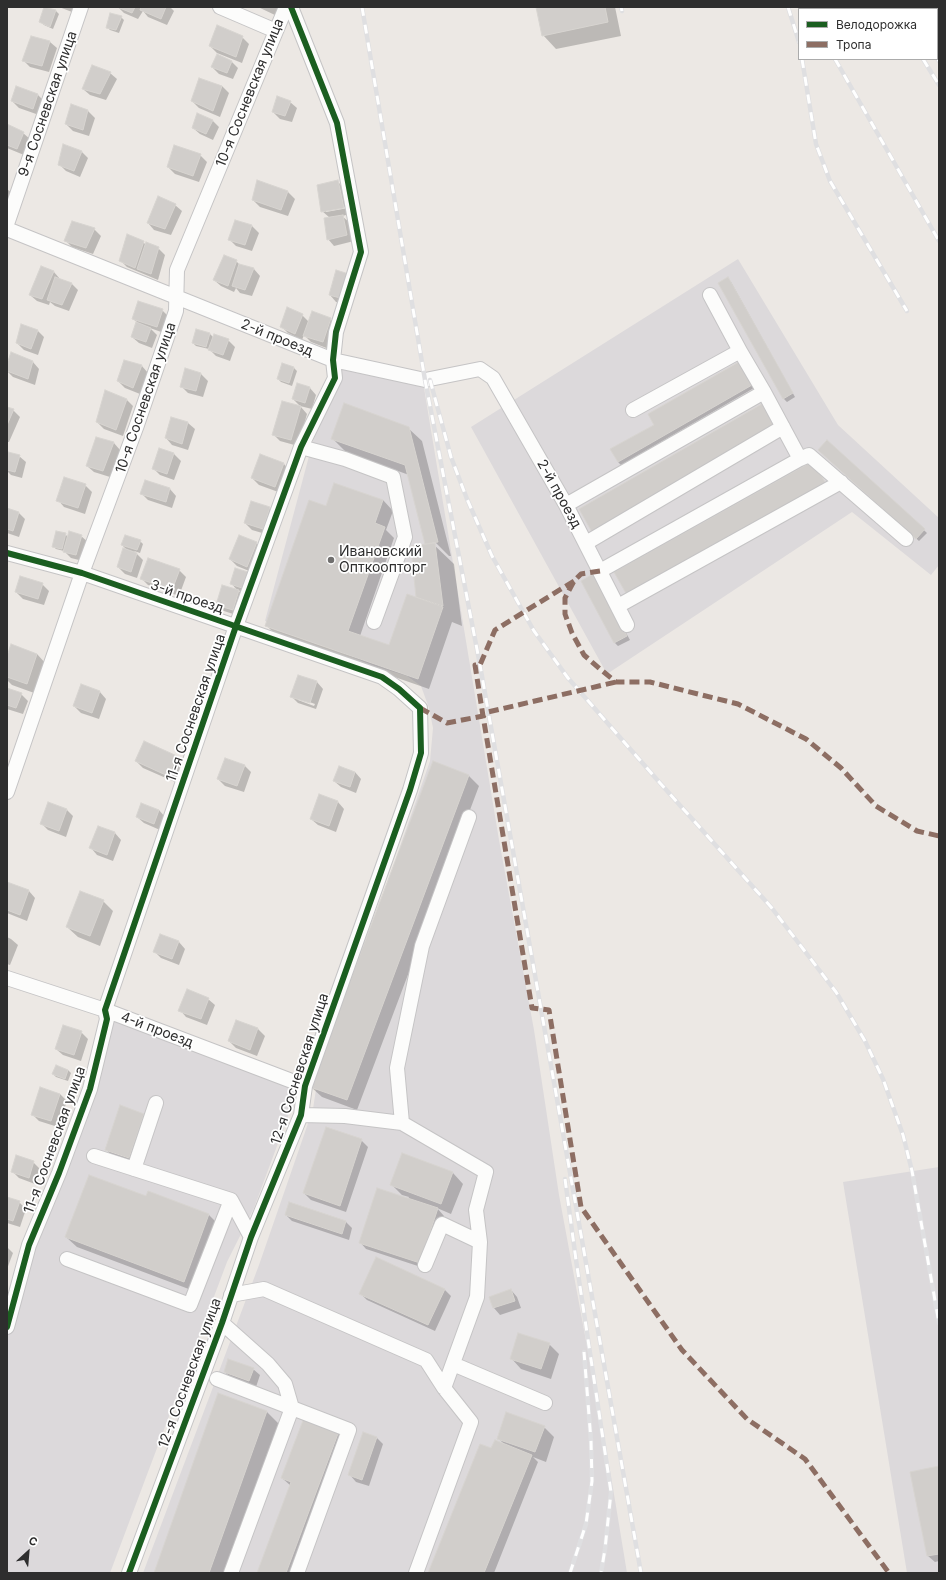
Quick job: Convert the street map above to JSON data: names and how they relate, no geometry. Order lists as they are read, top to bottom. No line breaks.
{"streets":{"street":["10-я Сосневская улица","9-я Сосневская улица","2-й проезд","3-й проезд","11-я Сосневская улица","4-й проезд","12-я Сосневская улица"]},"crossings":[["10-я Сосневская улица","2-й проезд"],["10-я Сосневская улица","3-й проезд"],["2-й проезд","11-я Сосневская улица"],["3-й проезд","11-я Сосневская улица"],["3-й проезд","12-я Сосневская улица"],["11-я Сосневская улица","4-й проезд"],["4-й проезд","12-я Сосневская улица"]],"places":["Ивановский Опткоопторг"],"legend":["Велодорожка","Тропа"],"north":"top right"}
